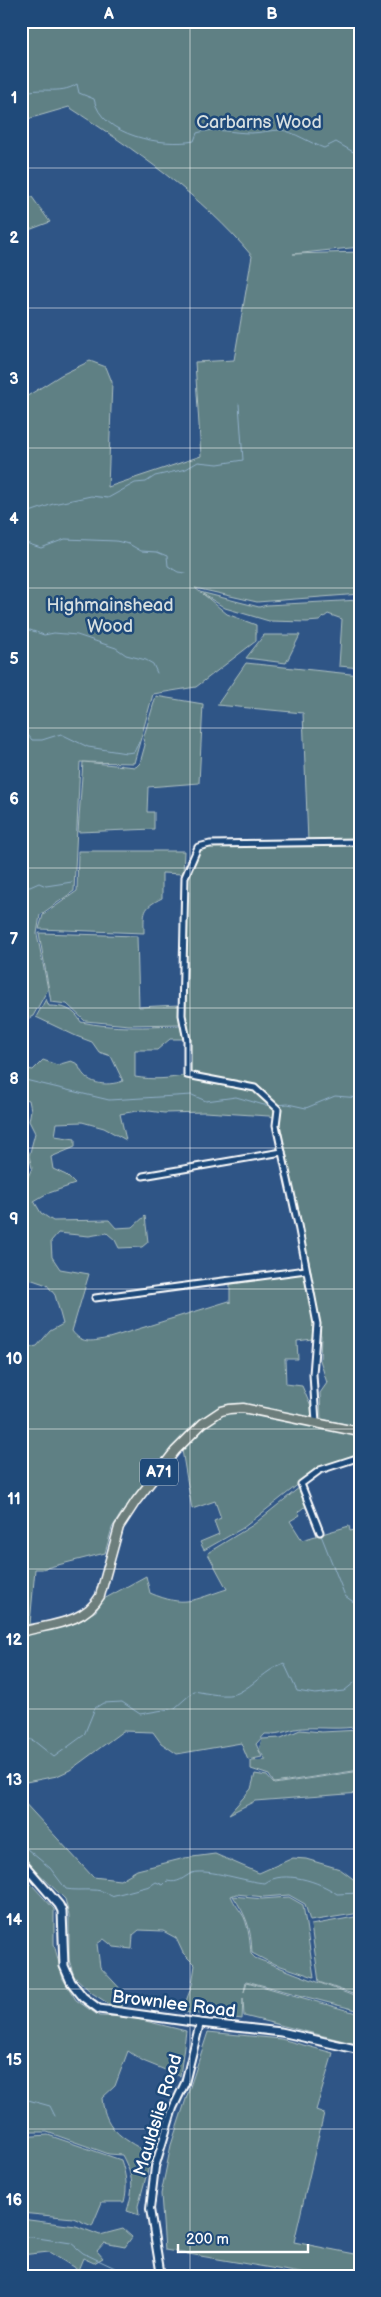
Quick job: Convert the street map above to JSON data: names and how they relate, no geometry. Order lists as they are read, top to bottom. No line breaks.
{"streets":{"main road":["A71","Brownlee Road"],"street":["Mauldslie Road"]},"crossings":[["Brownlee Road","Mauldslie Road"]],"parks":["Carbarns Wood","Highmainshead Wood"],"scale_bar":"200 m","grid":{"columns":["A","B"],"rows":["1","2","3","4","5","6","7","8","9","10","11","12","13","14","15","16"]}}
